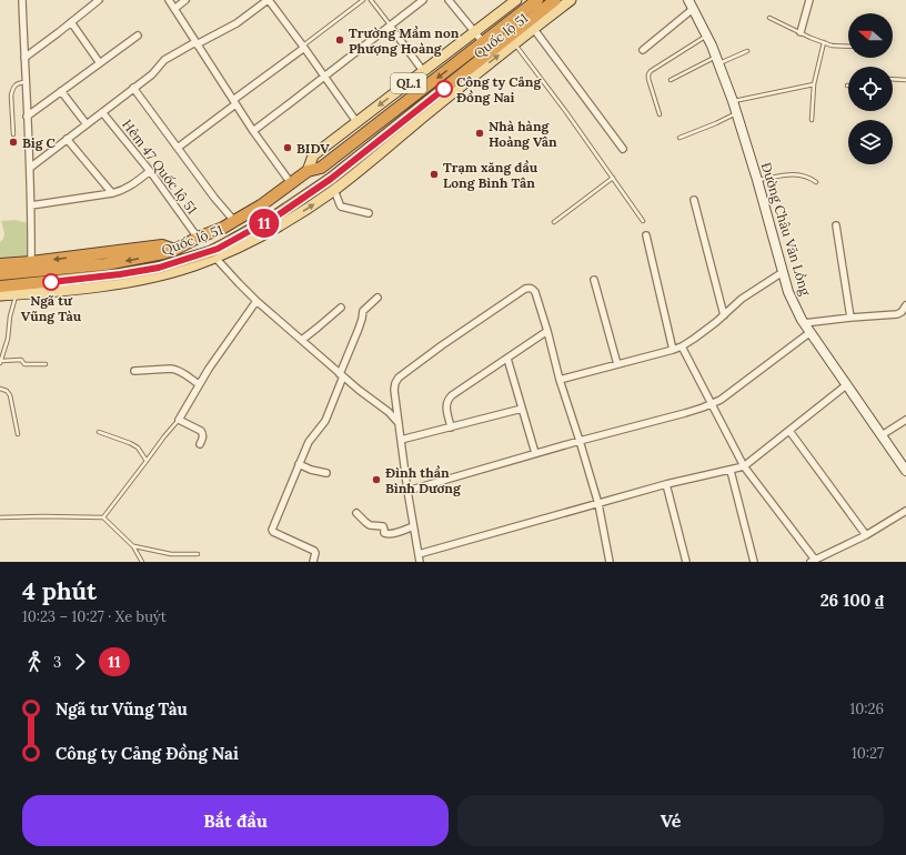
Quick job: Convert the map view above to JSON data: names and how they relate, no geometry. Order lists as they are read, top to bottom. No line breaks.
{"streets":{"highway":["Quốc lộ 51","QL.1"],"street":["Hẻm 47 Quốc lộ 51","Đường Châu Văn Lồng"]},"crossings":[["Quốc lộ 51","QL.1"],["Quốc lộ 51","Hẻm 47 Quốc lộ 51"]],"places":["Trường Mầm non Phượng Hoàng","Công ty Cảng Đồng Nai","Nhà hàng Hoàng Vân","Big C","BIDV","Trạm xăng dầu Long Bình Tân","Ngã tư Vũng Tàu","Đình thần Bình Dương"],"lines":["bus line 11"],"north":"left","page":{"on_map":"11","heading":["4 phút","10:23 – 10:27 · Xe buýt","26 100 ₫"],"legs":["3","11"],"list":[{"name":"Ngã tư Vũng Tàu","value":"10:26"},{"name":"Công ty Cảng Đồng Nai","value":"10:27"}],"buttons":["Bắt đầu","Vé"]}}
